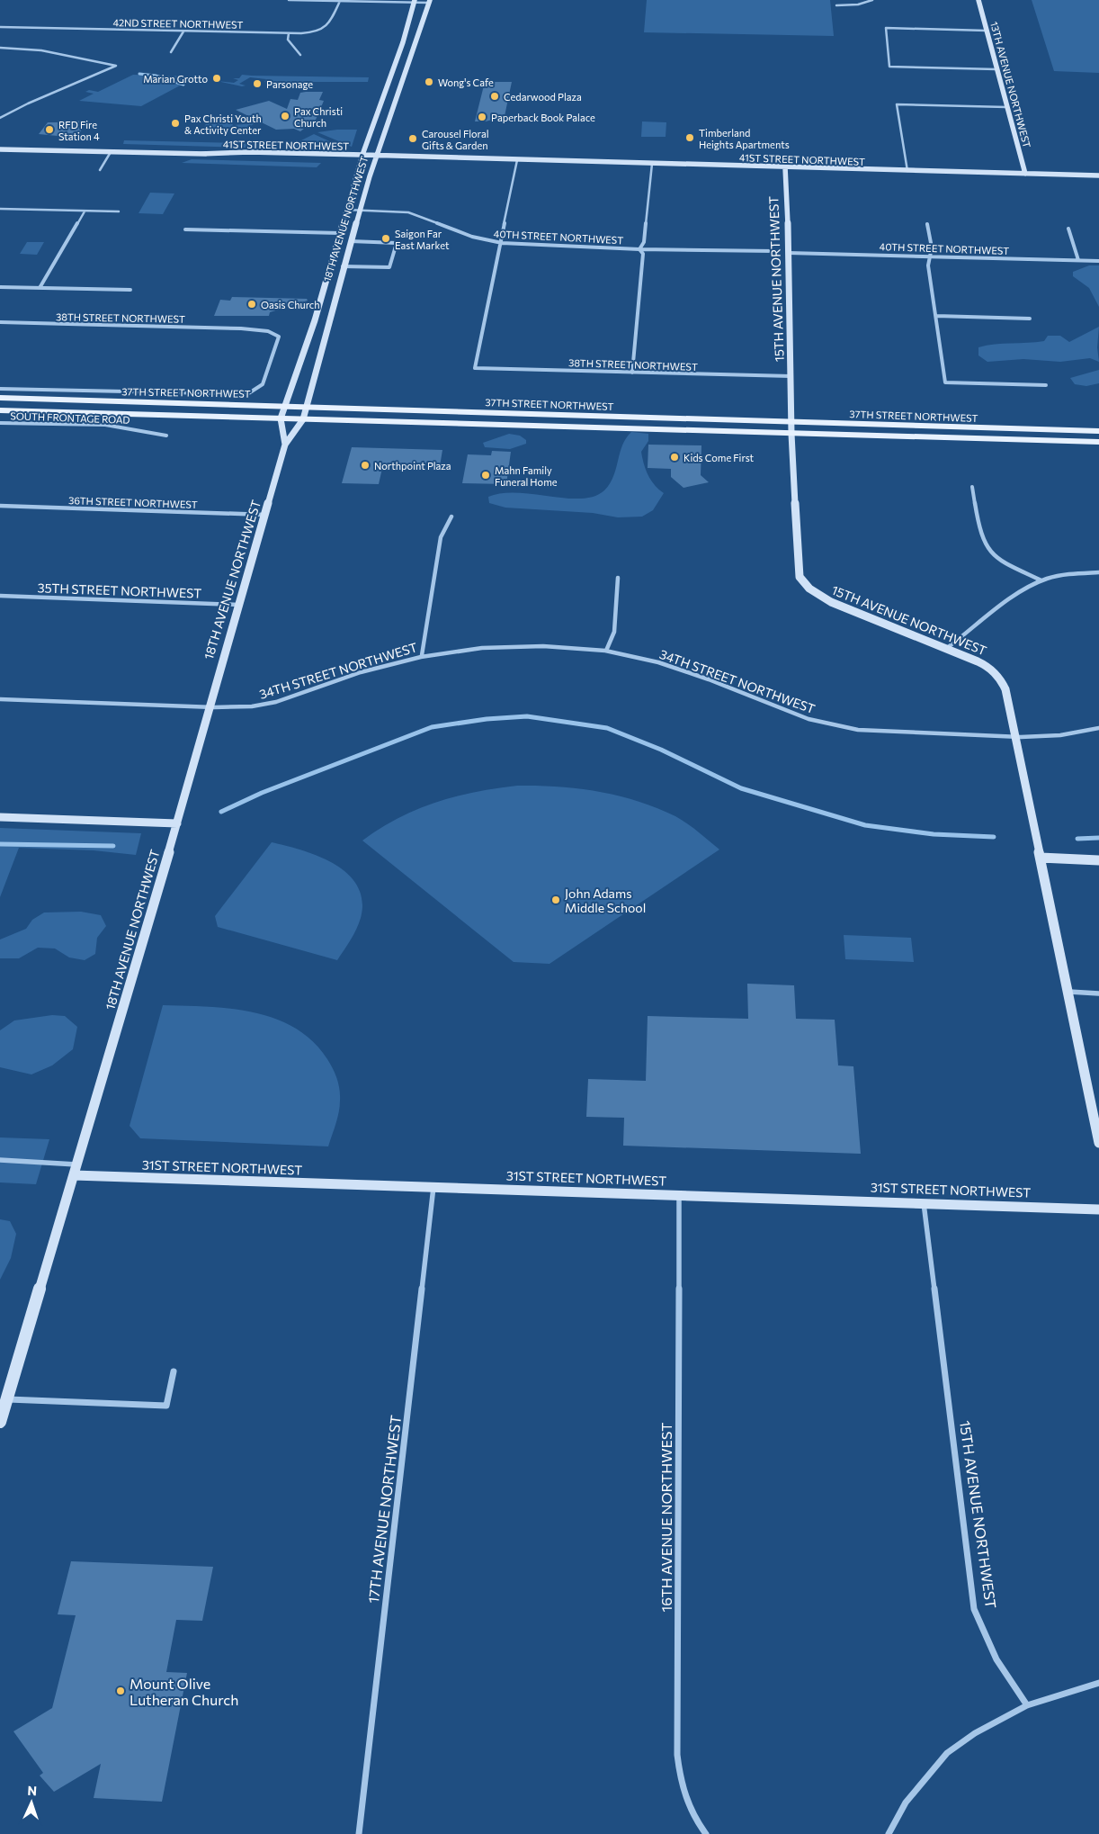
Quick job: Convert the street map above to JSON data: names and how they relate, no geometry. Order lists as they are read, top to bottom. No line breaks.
{"streets":{"main road":["13TH AVENUE NORTHWEST","41ST STREET NORTHWEST","18TH AVENUE NORTHWEST","15TH AVENUE NORTHWEST","37TH STREET NORTHWEST","31ST STREET NORTHWEST"],"street":["42ND STREET NORTHWEST","40TH STREET NORTHWEST","38TH STREET NORTHWEST","SOUTH FRONTAGE ROAD","36TH STREET NORTHWEST","35TH STREET NORTHWEST","34TH STREET NORTHWEST","17TH AVENUE NORTHWEST","16TH AVENUE NORTHWEST"]},"crossings":[["13TH AVENUE NORTHWEST","41ST STREET NORTHWEST"],["41ST STREET NORTHWEST","18TH AVENUE NORTHWEST"],["41ST STREET NORTHWEST","15TH AVENUE NORTHWEST"],["18TH AVENUE NORTHWEST","40TH STREET NORTHWEST"],["18TH AVENUE NORTHWEST","37TH STREET NORTHWEST"],["18TH AVENUE NORTHWEST","36TH STREET NORTHWEST"],["18TH AVENUE NORTHWEST","35TH STREET NORTHWEST"],["18TH AVENUE NORTHWEST","34TH STREET NORTHWEST"],["18TH AVENUE NORTHWEST","31ST STREET NORTHWEST"],["40TH STREET NORTHWEST","15TH AVENUE NORTHWEST"],["40TH STREET NORTHWEST","38TH STREET NORTHWEST"],["15TH AVENUE NORTHWEST","38TH STREET NORTHWEST"],["15TH AVENUE NORTHWEST","37TH STREET NORTHWEST"],["15TH AVENUE NORTHWEST","34TH STREET NORTHWEST"],["15TH AVENUE NORTHWEST","31ST STREET NORTHWEST"],["31ST STREET NORTHWEST","17TH AVENUE NORTHWEST"],["31ST STREET NORTHWEST","16TH AVENUE NORTHWEST"]],"places":["Marian Grotto","Wong's Cafe","Parsonage","Cedarwood Plaza","Pax Christi Church","Paperback Book Palace","Pax Christi Youth & Activity Center","RFD Fire Station 4","Timberland Heights Apartments","Carousel Floral Gifts & Garden","Saigon Far East Market","Oasis Church","Kids Come First","Northpoint Plaza","Mahn Family Funeral Home","John Adams Middle School","Mount Olive Lutheran Church"],"north":"top"}
